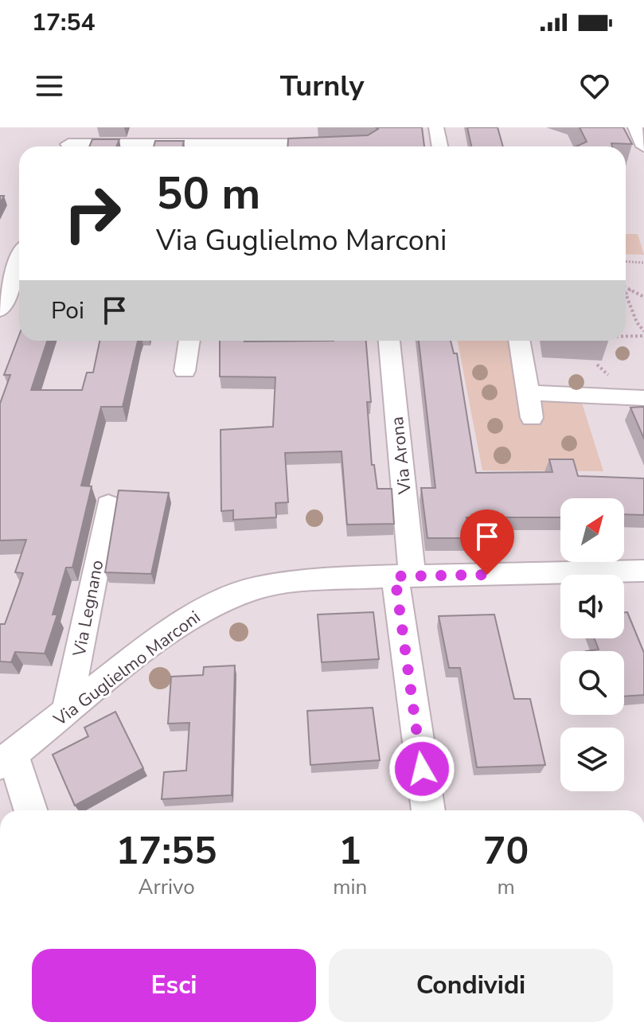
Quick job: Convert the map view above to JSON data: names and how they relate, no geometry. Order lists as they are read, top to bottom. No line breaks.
{"streets":{"street":["Via Arona","Via Legnano","Via Guglielmo Marconi"]},"crossings":[["Via Arona","Via Guglielmo Marconi"],["Via Legnano","Via Guglielmo Marconi"]],"north":"top right","page":{"status":"17:54","header":"Turnly","turn":["50 m","Via Guglielmo Marconi"],"then":"Poi","eta":["17:55","Arrivo","1","min","70","m"],"buttons":["Esci","Condividi"]}}
